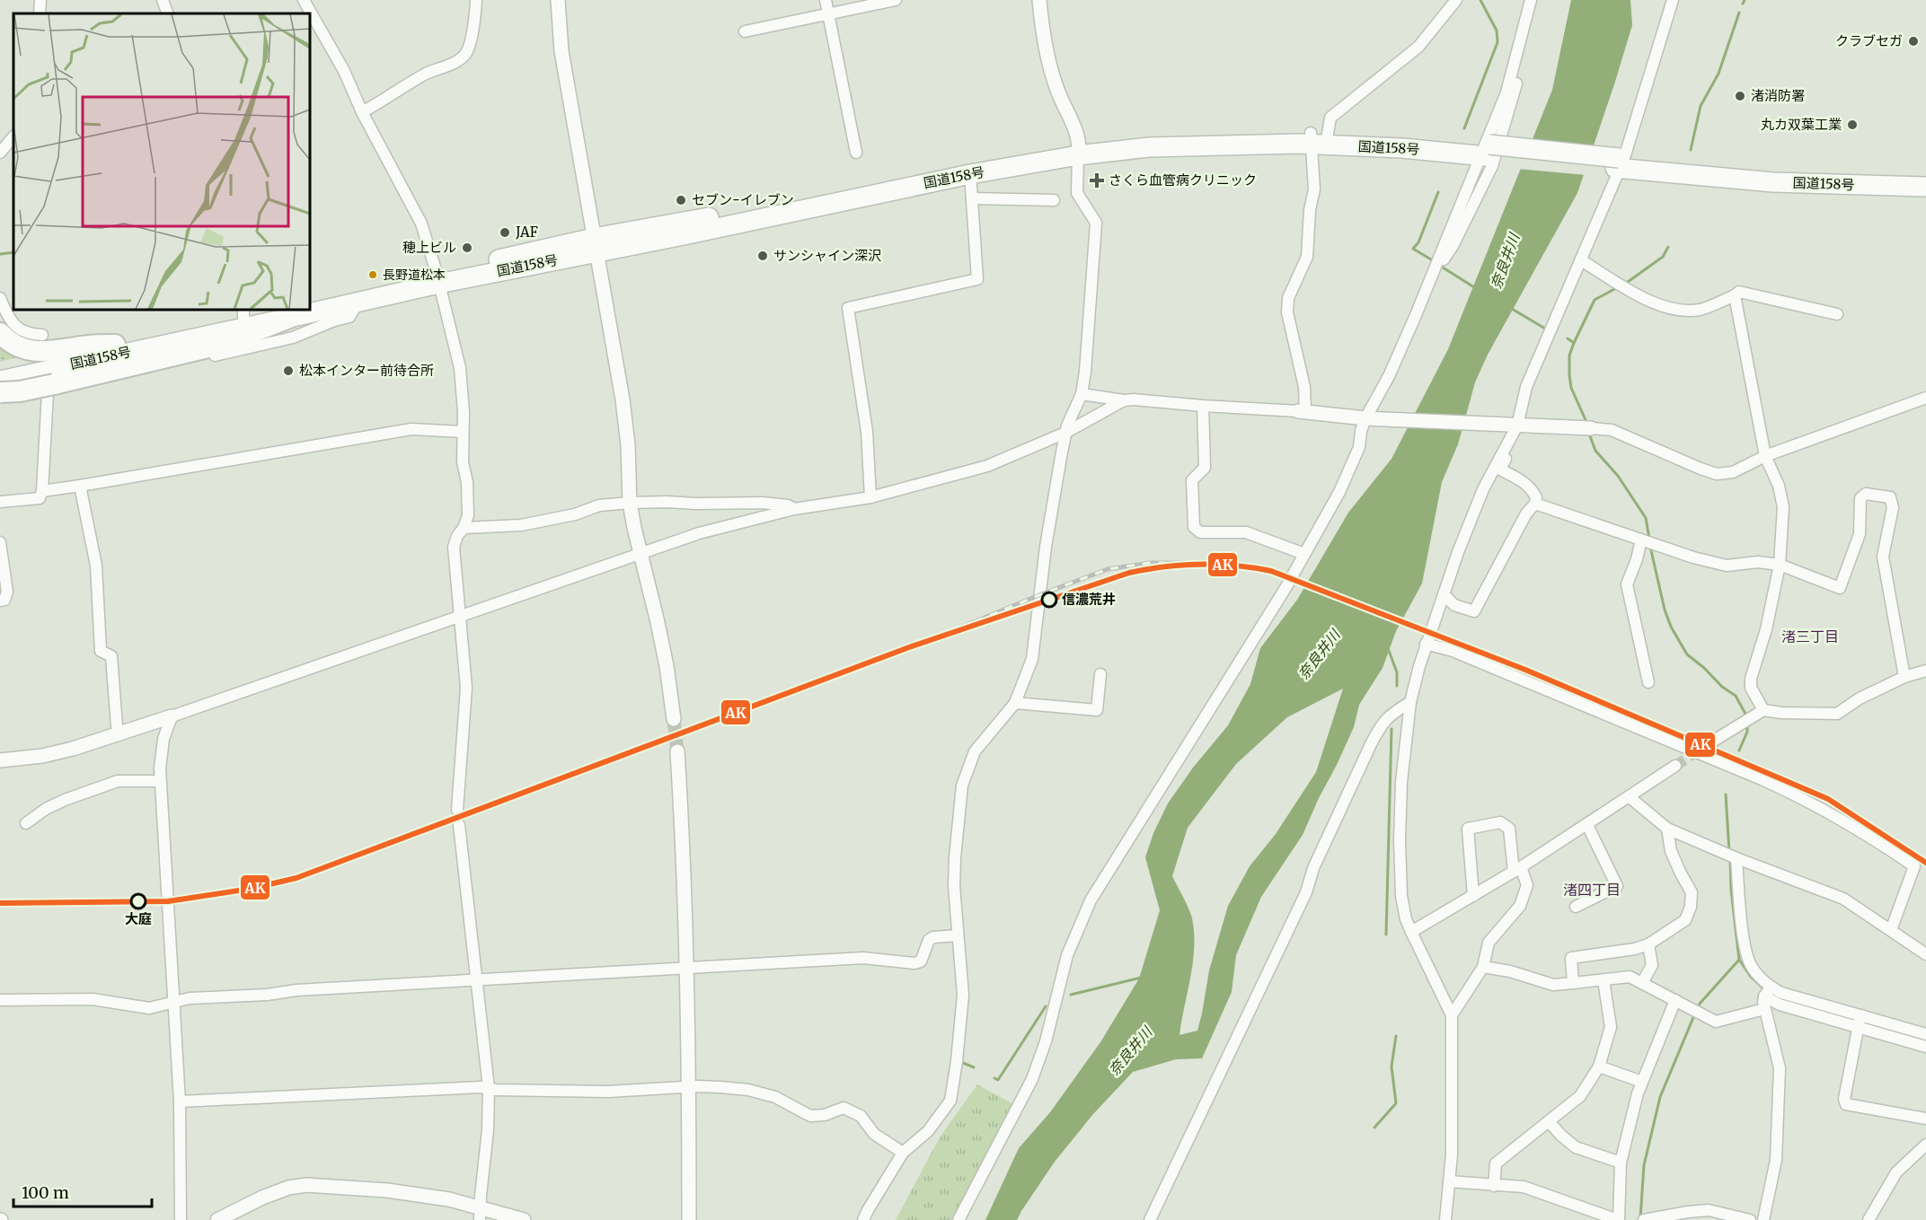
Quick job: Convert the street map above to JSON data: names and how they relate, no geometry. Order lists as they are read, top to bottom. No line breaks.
{"streets":{"highway":["国道158号"]},"districts":["渚三丁目","渚四丁目"],"water":["奈良井川"],"places":{"other":["クラブセガ","渚消防署","丸カ双葉工業","セブン-イレブン","JAF","穂上ビル","サンシャイン深沢","長野道松本","松本インター前待合所","信濃荒井","大庭"],"health":["さくら血管病クリニック"]},"lines":["transit line AK"],"scale_bar":"100 m"}
